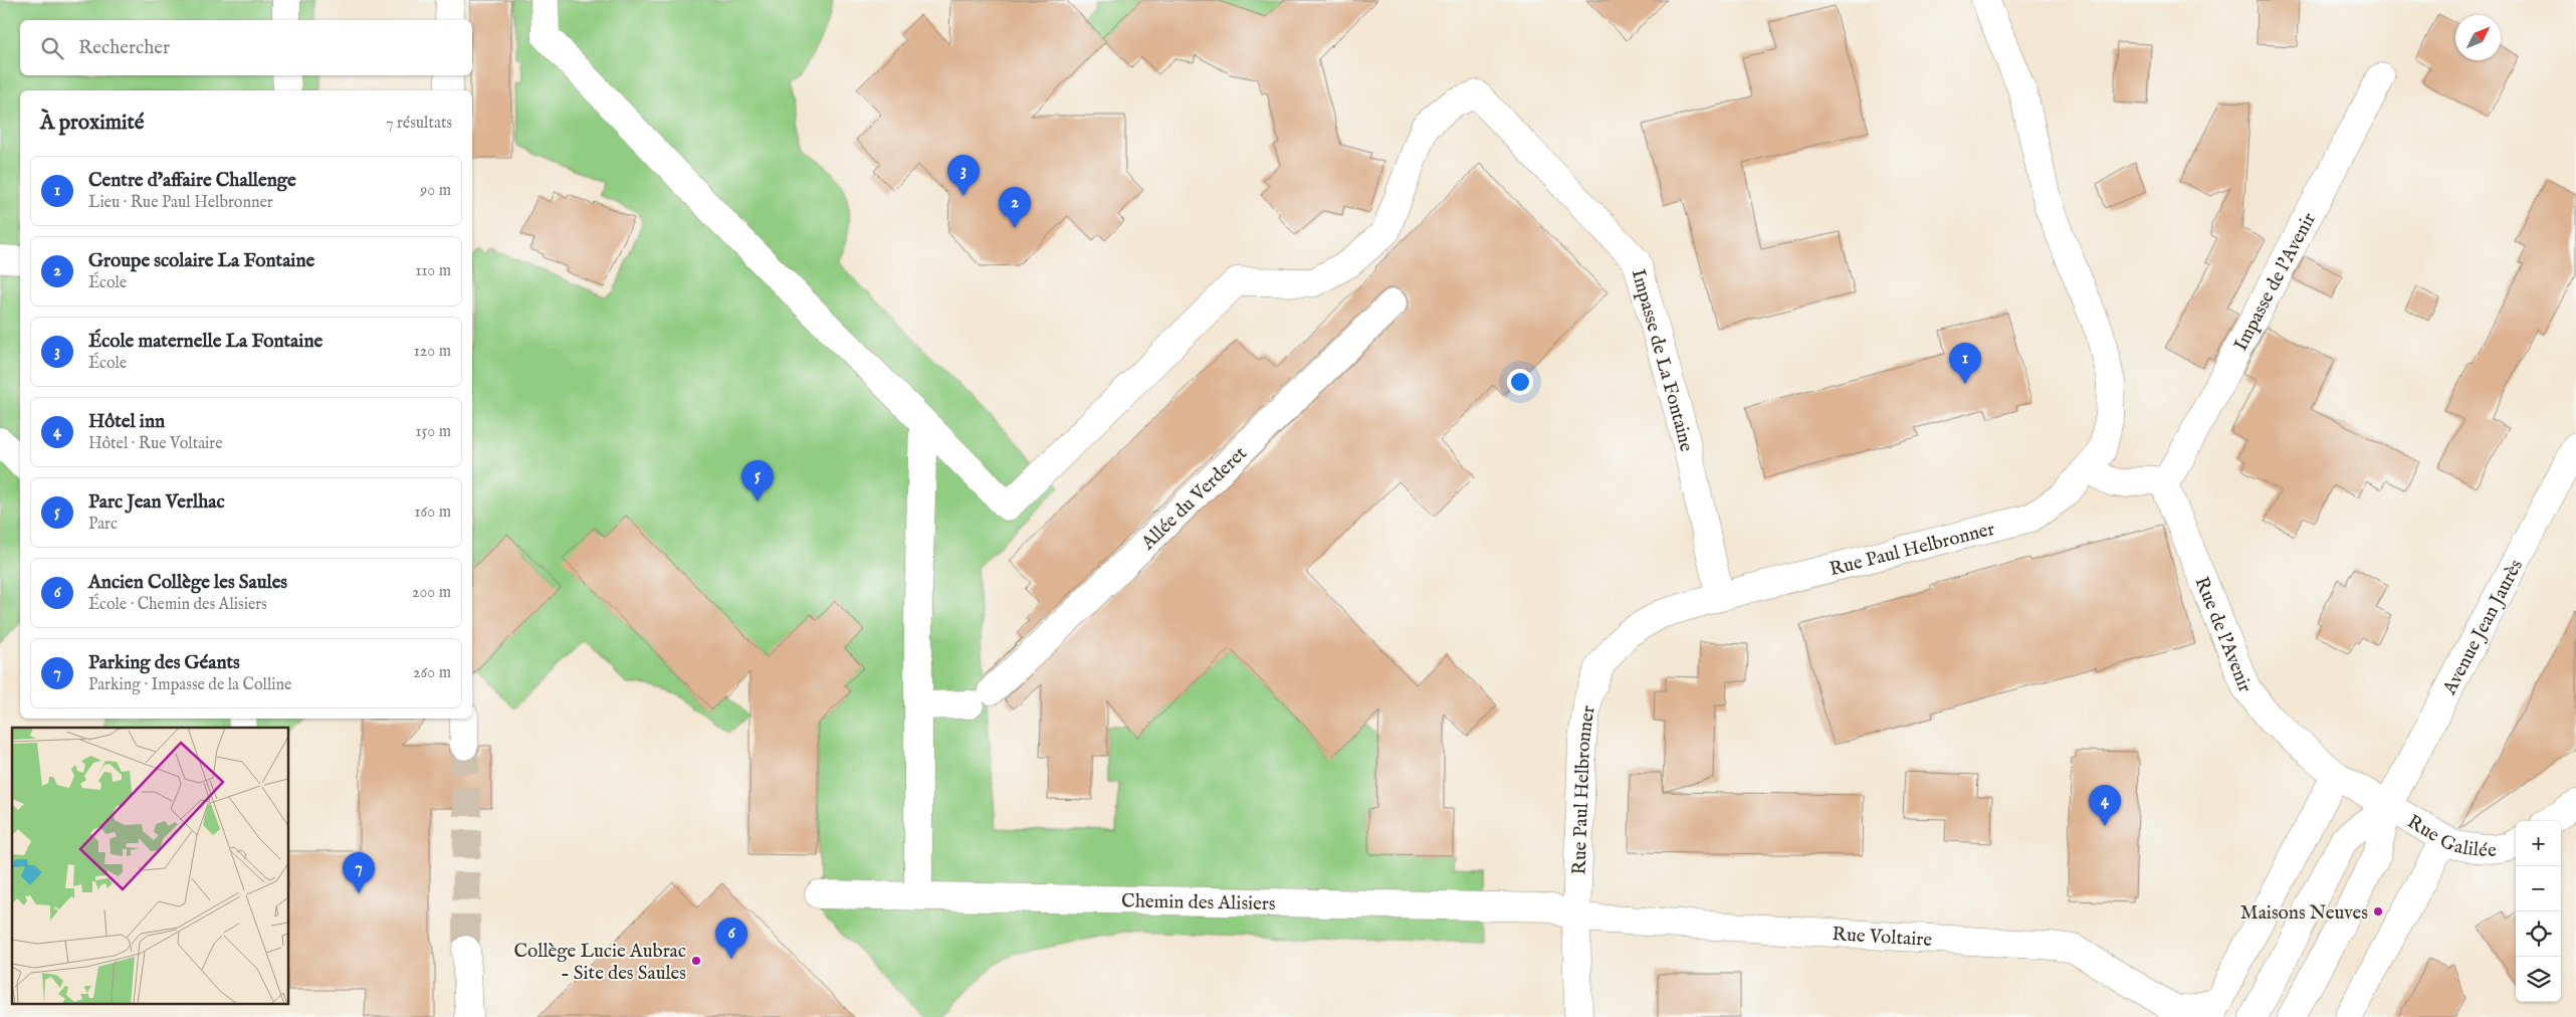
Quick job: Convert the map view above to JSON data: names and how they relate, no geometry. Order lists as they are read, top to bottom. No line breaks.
{"streets":{"street":["Impasse de l'Avenir","Impasse de La Fontaine","Allée du Verderet","Rue Paul Helbronner","Avenue Jean Jaurès","Rue de l'Avenir","Rue Galilée","Chemin des Alisiers","Rue Voltaire"]},"crossings":[["Impasse de l'Avenir","Rue de l'Avenir"],["Impasse de La Fontaine","Rue Paul Helbronner"],["Rue Paul Helbronner","Chemin des Alisiers"],["Rue Paul Helbronner","Rue Voltaire"],["Avenue Jean Jaurès","Rue de l'Avenir"],["Avenue Jean Jaurès","Rue Galilée"],["Rue de l'Avenir","Rue Galilée"],["Chemin des Alisiers","Rue Voltaire"]],"places":["Maisons Neuves","Collège Lucie Aubrac - Site des Saules"],"north":"top right","page":{"search":"Rechercher","heading":["À proximité","7 résultats"],"pins":["3","2","1","5","4","7","6"],"list":[{"mark":"1","name":"Centre d’affaire Challenge","note":"Lieu · Rue Paul Helbronner","value":"90 m"},{"mark":"2","name":"Groupe scolaire La Fontaine","note":"École","value":"110 m"},{"mark":"3","name":"École maternelle La Fontaine","note":"École","value":"120 m"},{"mark":"4","name":"Hôtel inn","note":"Hôtel · Rue Voltaire","value":"150 m"},{"mark":"5","name":"Parc Jean Verlhac","note":"Parc","value":"160 m"},{"mark":"6","name":"Ancien Collège les Saules","note":"École · Chemin des Alisiers","value":"200 m"},{"mark":"7","name":"Parking des Géants","note":"Parking · Impasse de la Colline","value":"260 m"}],"map_buttons":["+","−"]}}
